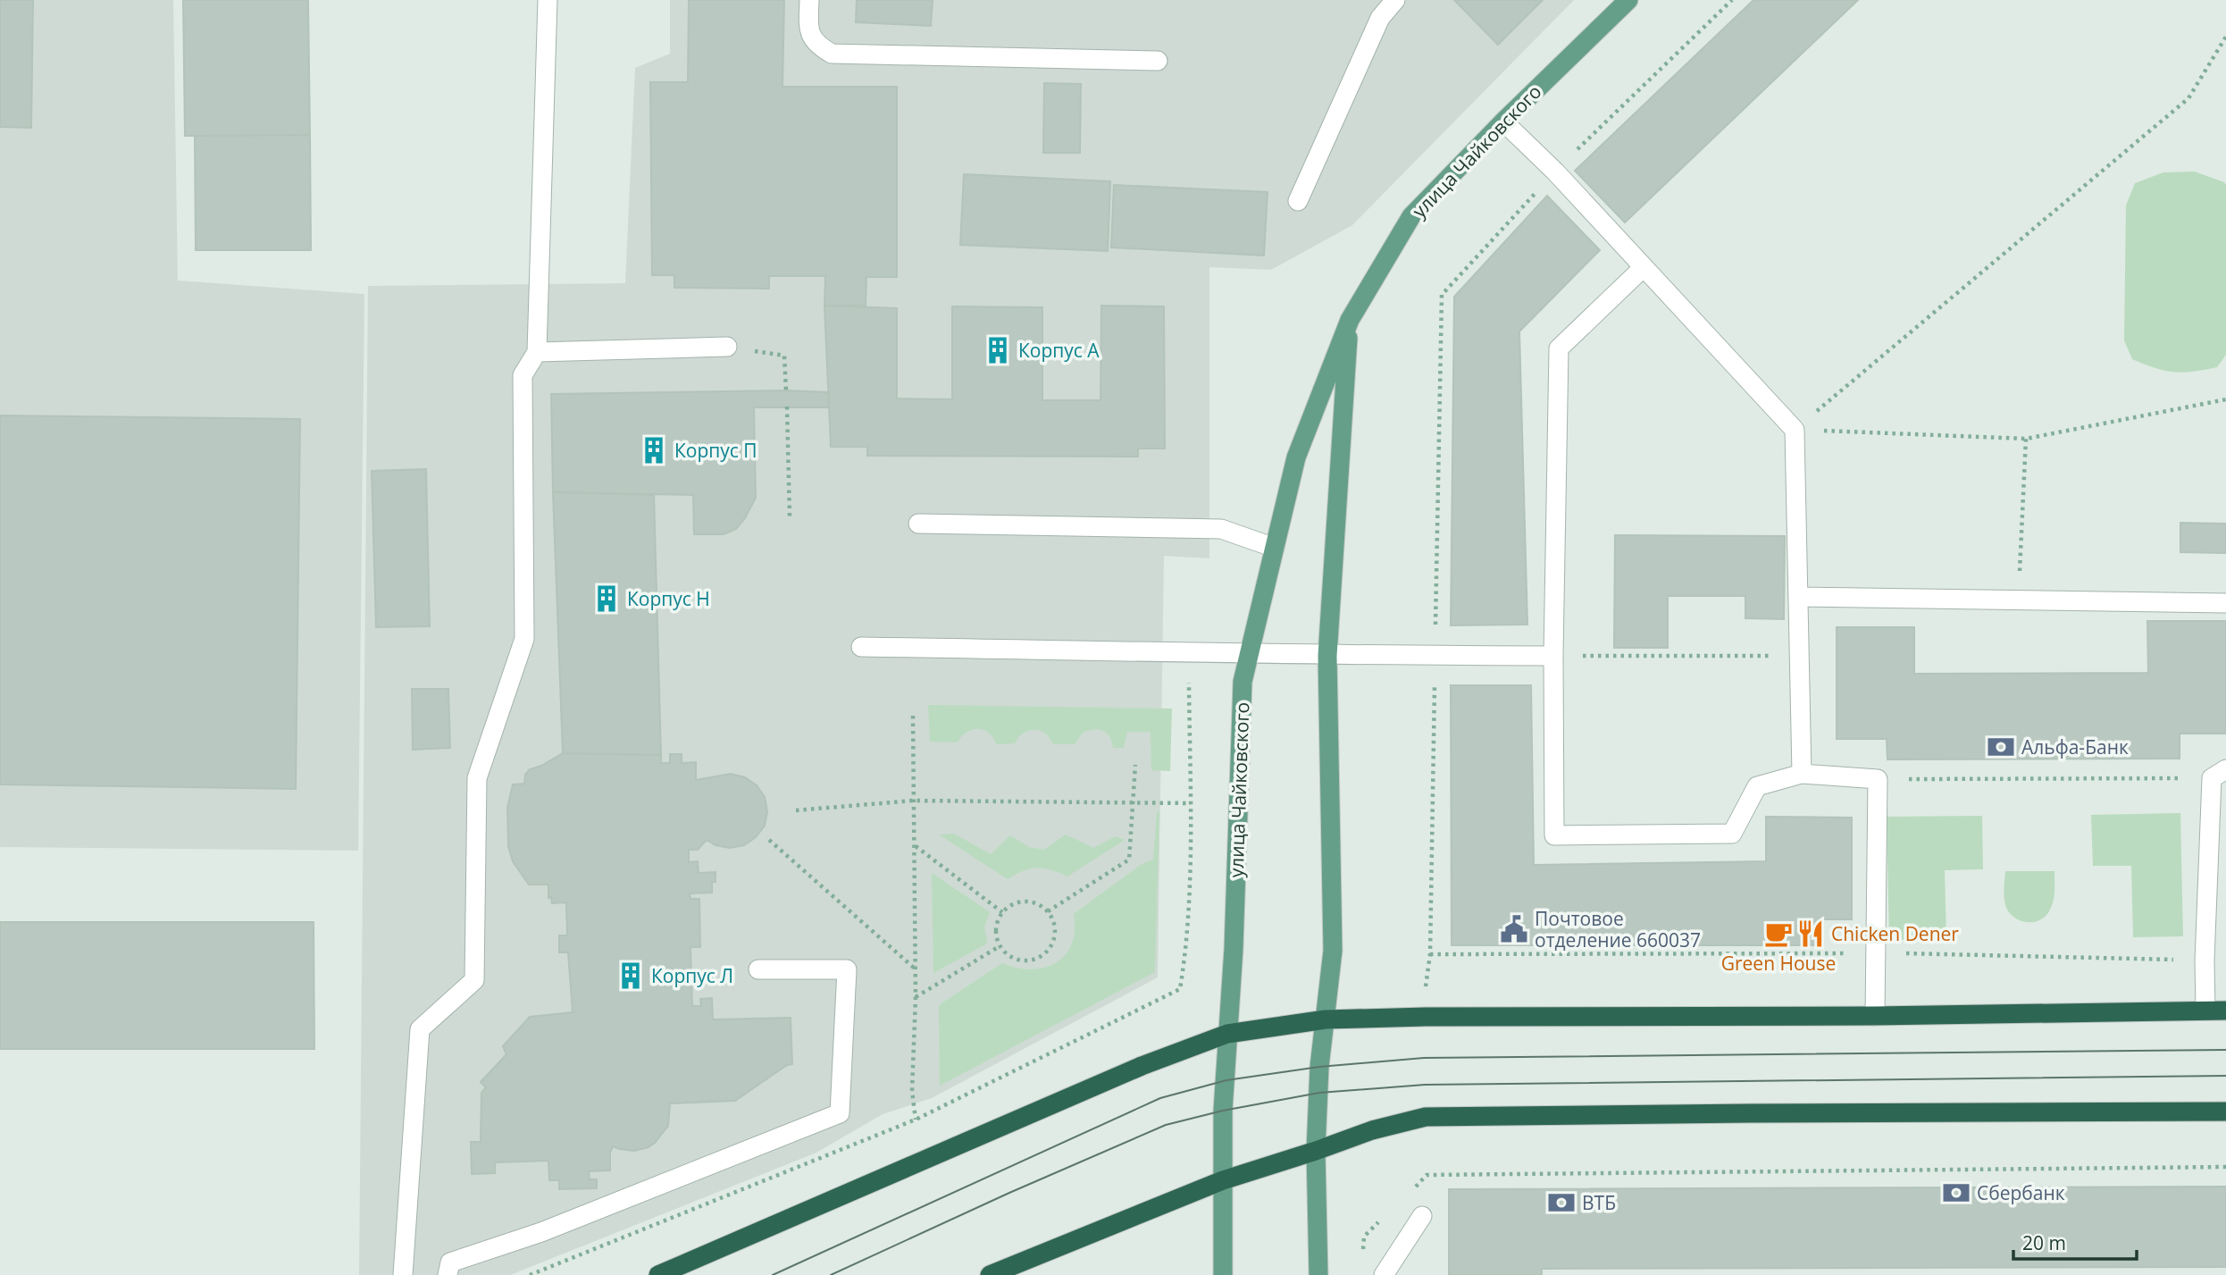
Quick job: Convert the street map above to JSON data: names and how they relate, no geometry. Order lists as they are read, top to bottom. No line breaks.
{"streets":{"main road":["улица Чайковского"]},"places":{"building":["Корпус А","Корпус П","Корпус Н","Корпус Л"],"bank":["Альфа-Банк","Сбербанк","ВТБ"],"public building":["Почтовое отделение 660037"],"cafe":["Green House"],"restaurant":["Chicken Dener"]},"scale_bar":"20 m"}
